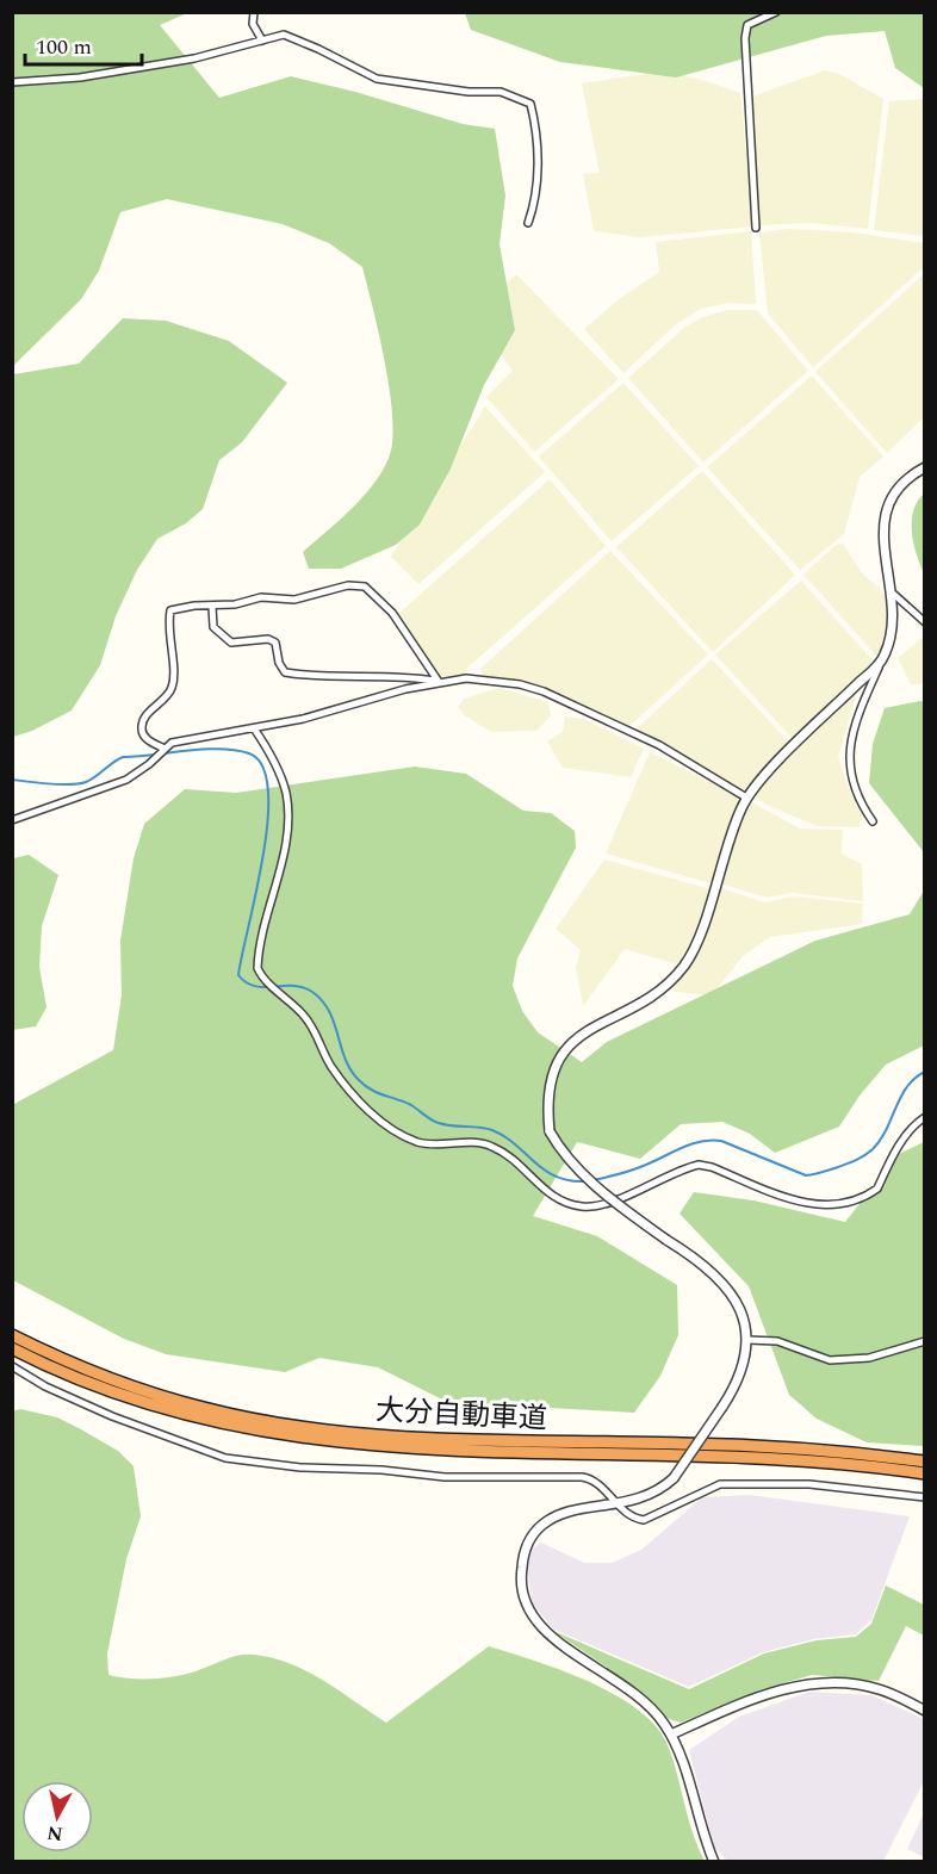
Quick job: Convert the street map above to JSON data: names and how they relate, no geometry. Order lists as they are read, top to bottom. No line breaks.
{"streets":{"highway":["大分自動車道"]},"scale_bar":"100 m","north":"bottom"}
